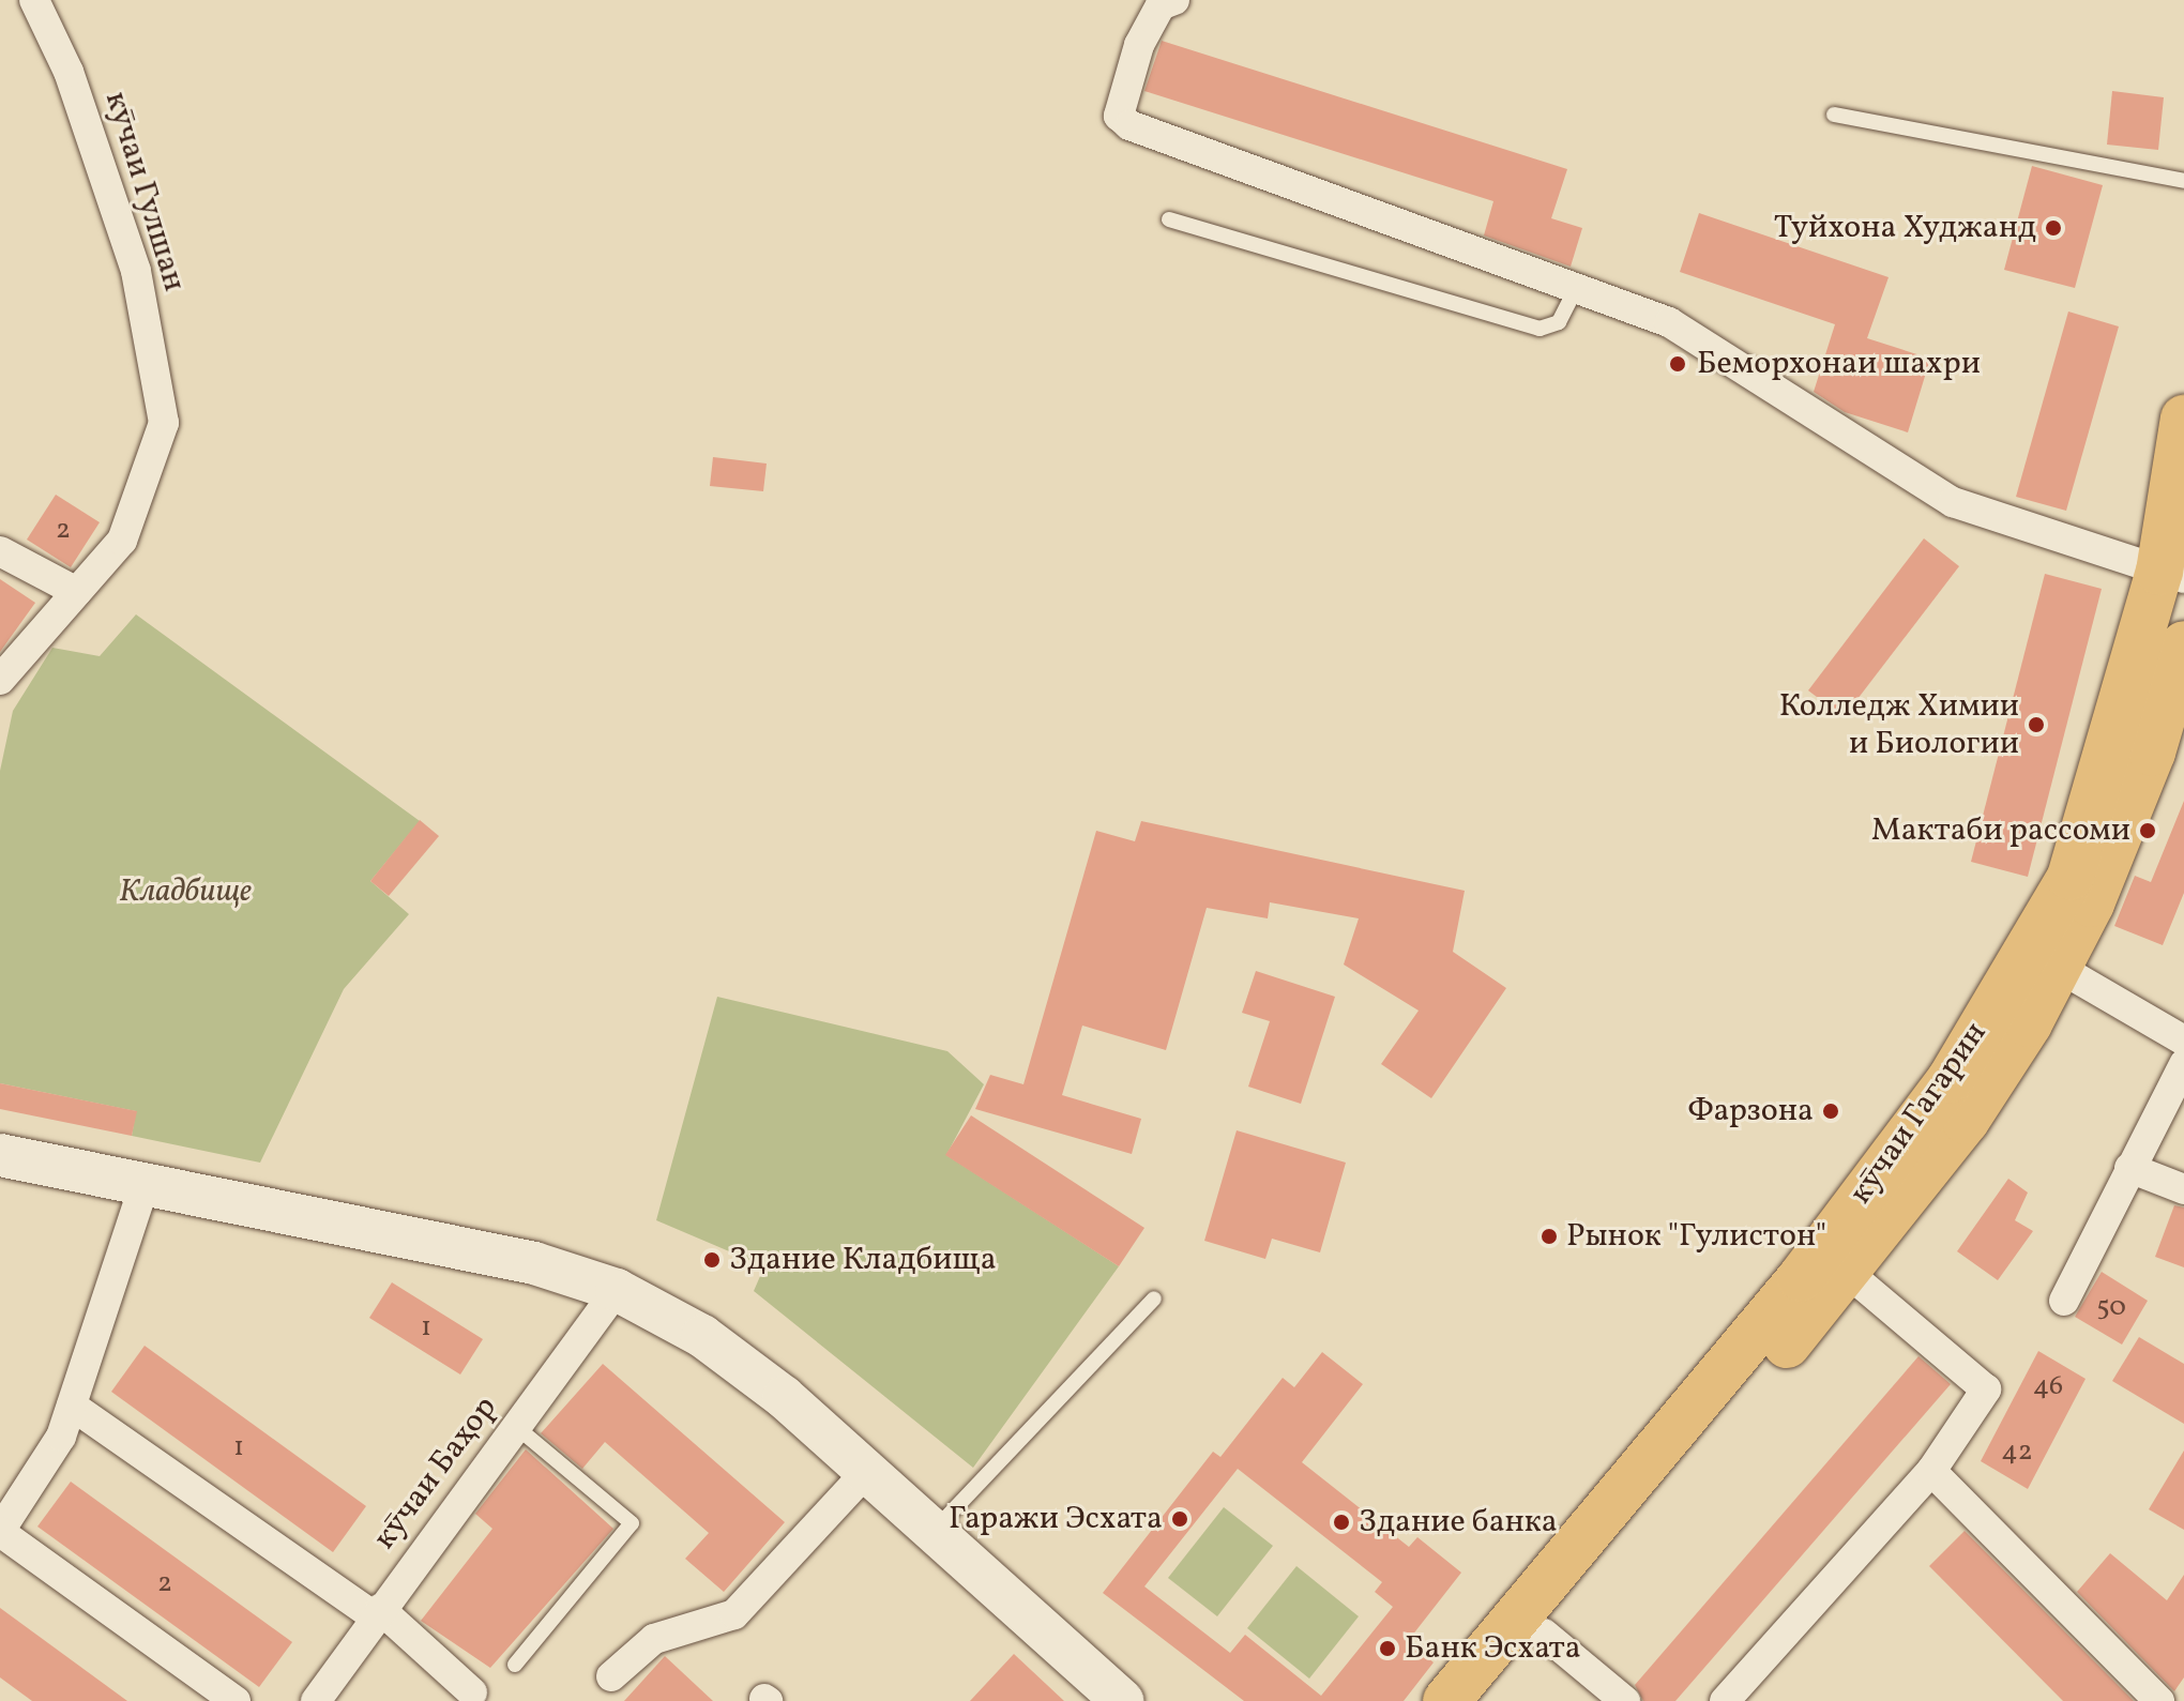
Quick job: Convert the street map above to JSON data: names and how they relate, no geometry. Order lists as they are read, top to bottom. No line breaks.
{"streets":{"highway":["кӯчаи Гагарин"],"street":["кӯчаи Гулшан","кӯчаи Баҳор"]},"parks":["Кладбище"],"places":["Туйхона Худжанд","Беморхонаи шахри","Колледж Химии и Биологии","Мактаби рассоми","Фарзона","Рынок \"Гулистон\"","Здание Кладбища","Гаражи Эсхата","Здание банка","Банк Эсхата"],"house_numbers":["2","50","1","46","1","42","2"]}
